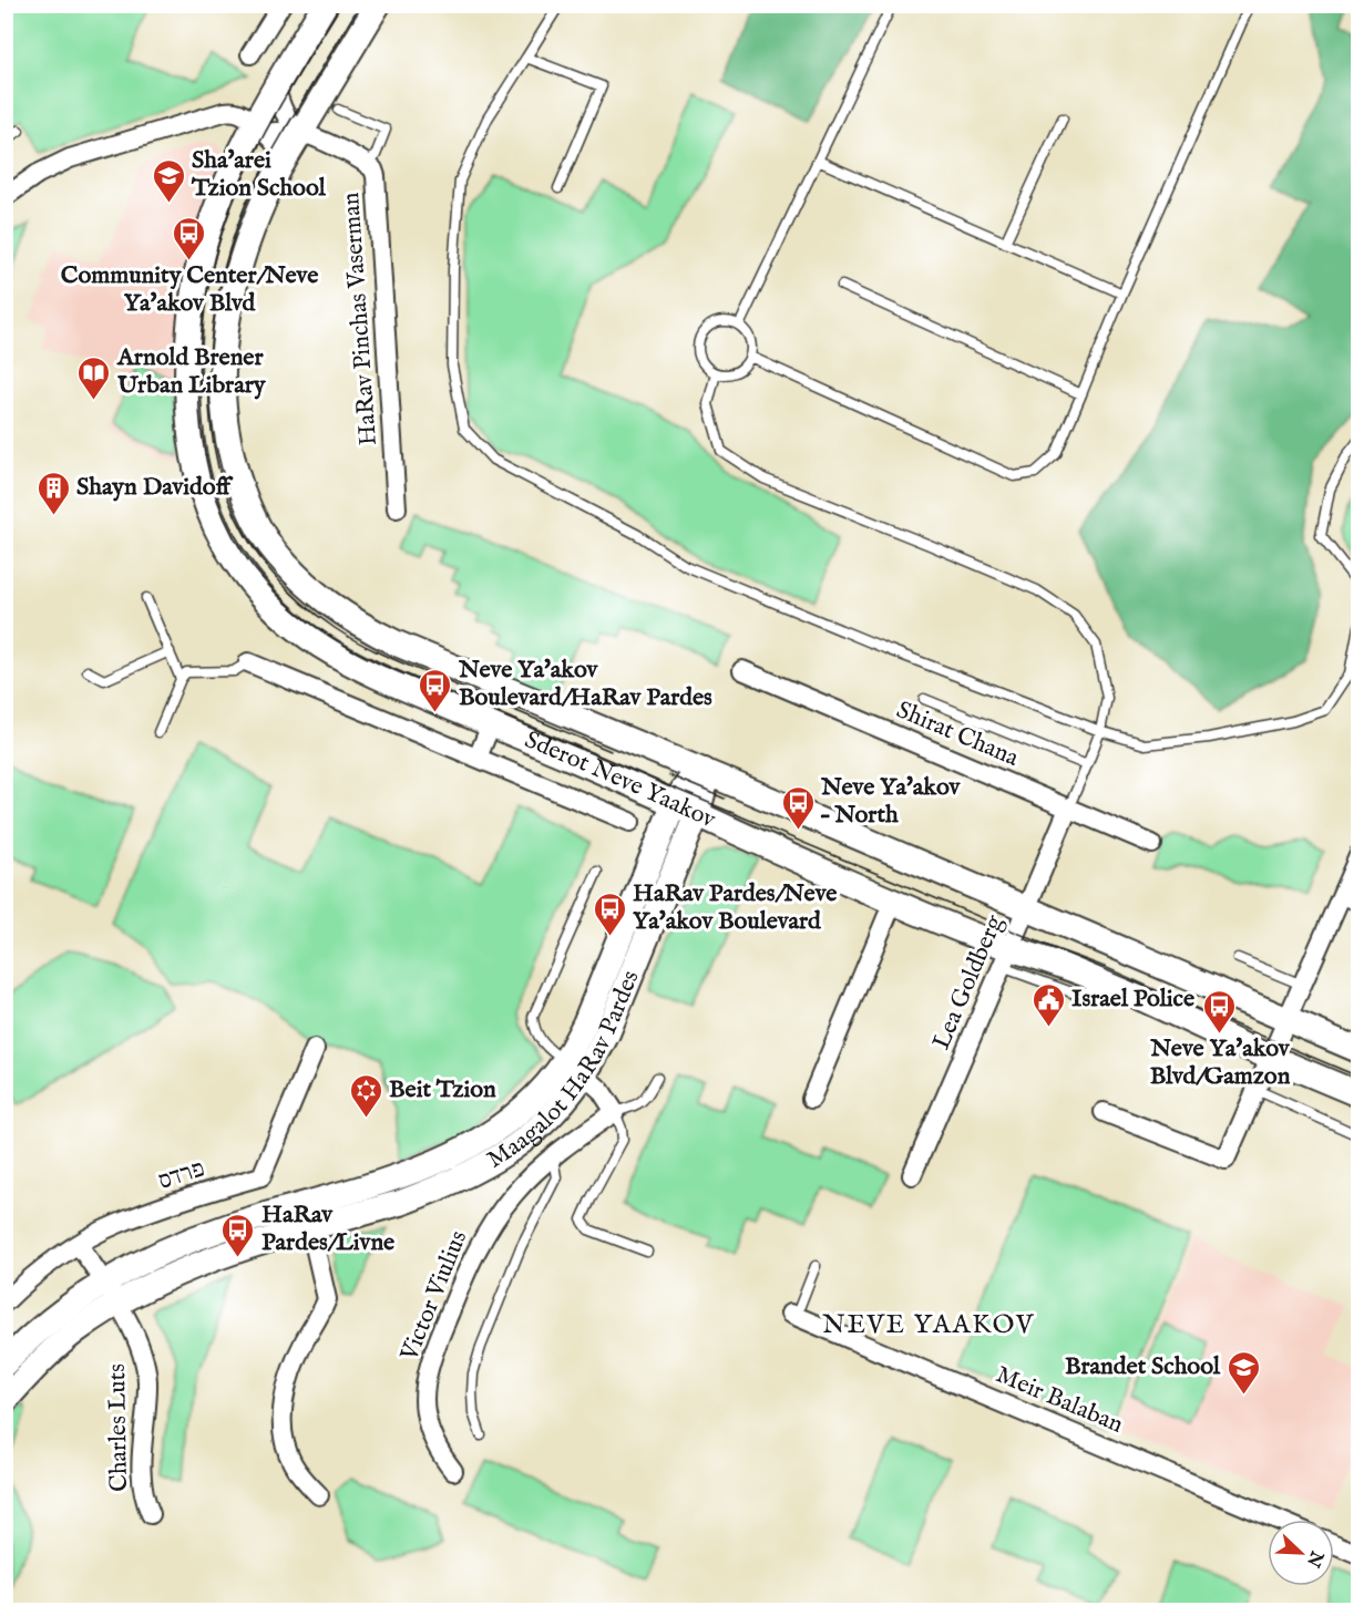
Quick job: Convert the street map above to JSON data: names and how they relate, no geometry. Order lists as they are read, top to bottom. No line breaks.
{"streets":{"street":["HaRav Pinchas Vaserman","Shirat Chana","Sderot Neve Yaakov","Lea Goldberg","Maagalot HaRav Pardes","פרדס","Victor Viulius","Meir Balaban","Charles Luts"]},"crossings":[["HaRav Pinchas Vaserman","Sderot Neve Yaakov"],["Shirat Chana","Lea Goldberg"],["Sderot Neve Yaakov","Lea Goldberg"],["Sderot Neve Yaakov","Maagalot HaRav Pardes"],["Maagalot HaRav Pardes","Charles Luts"],["פרדס","Charles Luts"]],"districts":["NEVE YAAKOV"],"places":{"school or university":["Sha'arei Tzion School","Brandet School"],"bus stop":["Community Center/Neve Ya'akov Blvd","Neve Ya'akov Boulevard/HaRav Pardes","Neve Ya'akov – North","HaRav Pardes/Neve Ya'akov Boulevard","Neve Ya'akov Blvd/Gamzon","HaRav Pardes/Livne"],"library":["Arnold Brener Urban Library"],"building":["Shayn Davidoff"],"public building":["Israel Police"],"synagogue":["Beit Tzion"]},"north":"bottom right"}
